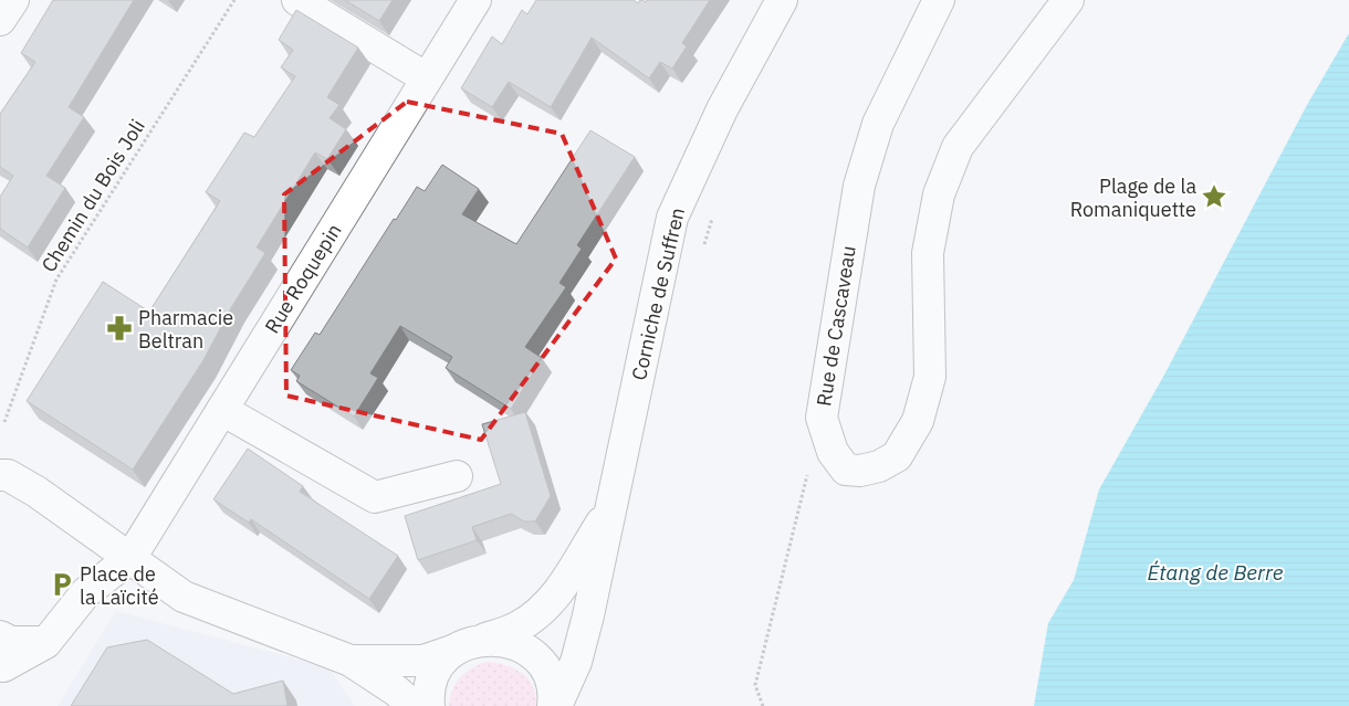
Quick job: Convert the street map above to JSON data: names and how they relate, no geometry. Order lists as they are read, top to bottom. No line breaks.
{"streets":{"street":["Rue Roquepin","Corniche de Suffren","Rue de Cascaveau"],"path":["Chemin du Bois Joli"]},"water":["Étang de Berre"],"places":{"place":["Plage de la Romaniquette"],"pharmacy":["Pharmacie Beltran"],"parking":["Place de la Laïcité"]}}
